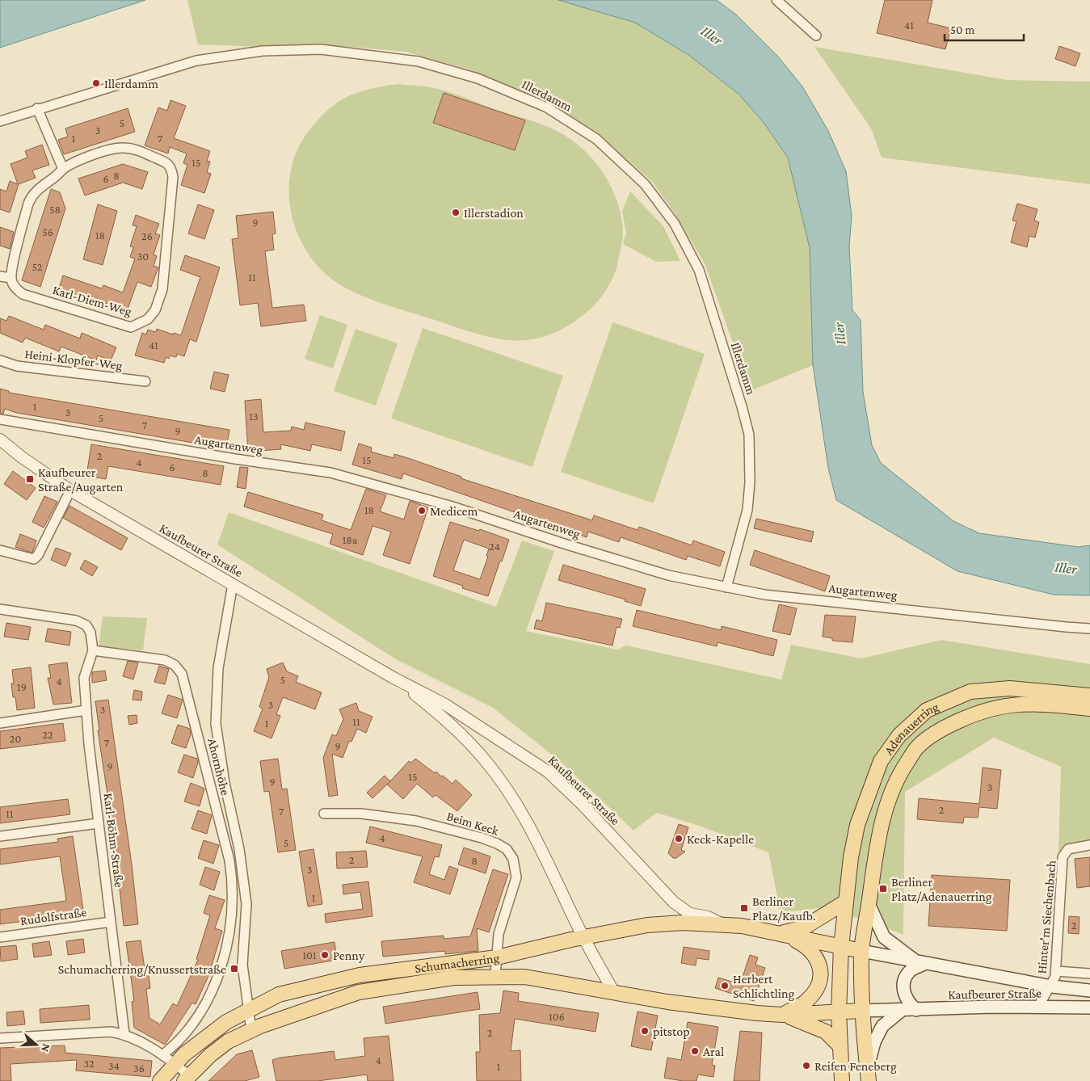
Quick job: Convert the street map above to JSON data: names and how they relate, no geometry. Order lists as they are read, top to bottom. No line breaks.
{"streets":{"main road":["Kaufbeurer Straße","Adenauerring","Schumacherring"],"street":["Illerdamm","Karl-Diem-Weg","Heini-Klopfer-Weg","Augartenweg","Ahornhöhe","Beim Keck","Karl-Böhm-Straße","Rudolfstraße","Hinter'm Siechenbach"]},"crossings":[["Illerdamm","Augartenweg"],["Kaufbeurer Straße","Adenauerring"],["Kaufbeurer Straße","Hinter'm Siechenbach"],["Kaufbeurer Straße","Schumacherring"],["Ahornhöhe","Karl-Böhm-Straße"],["Beim Keck","Schumacherring"],["Karl-Böhm-Straße","Rudolfstraße"]],"water":["Iller"],"places":{"other":["Illerdamm","Illerstadion","Medicem","Keck-Kapelle","Penny","Herbert Schlichtling","pitstop","Aral","Reifen Feneberg"],"transit":["Kaufbeurer Straße/Augarten","Berliner Platz/Adenauerring","Berliner Platz/Kaufb.","Schumacherring/Knussertstraße"]},"house_numbers":["41","5","3","1","7","15","8","6","58","9","56","18","26","30","52","11","41","1","3","13","5","7","9","2","15","4","6","8","18","18a","24","5","4","19","3","3","11","1","22","20","7","9","9","15","9","3","2","7","11","4","5","2","8","3","1","2","101","106","2","4","32","34","1","36"],"scale_bar":"50 m","north":"right"}
